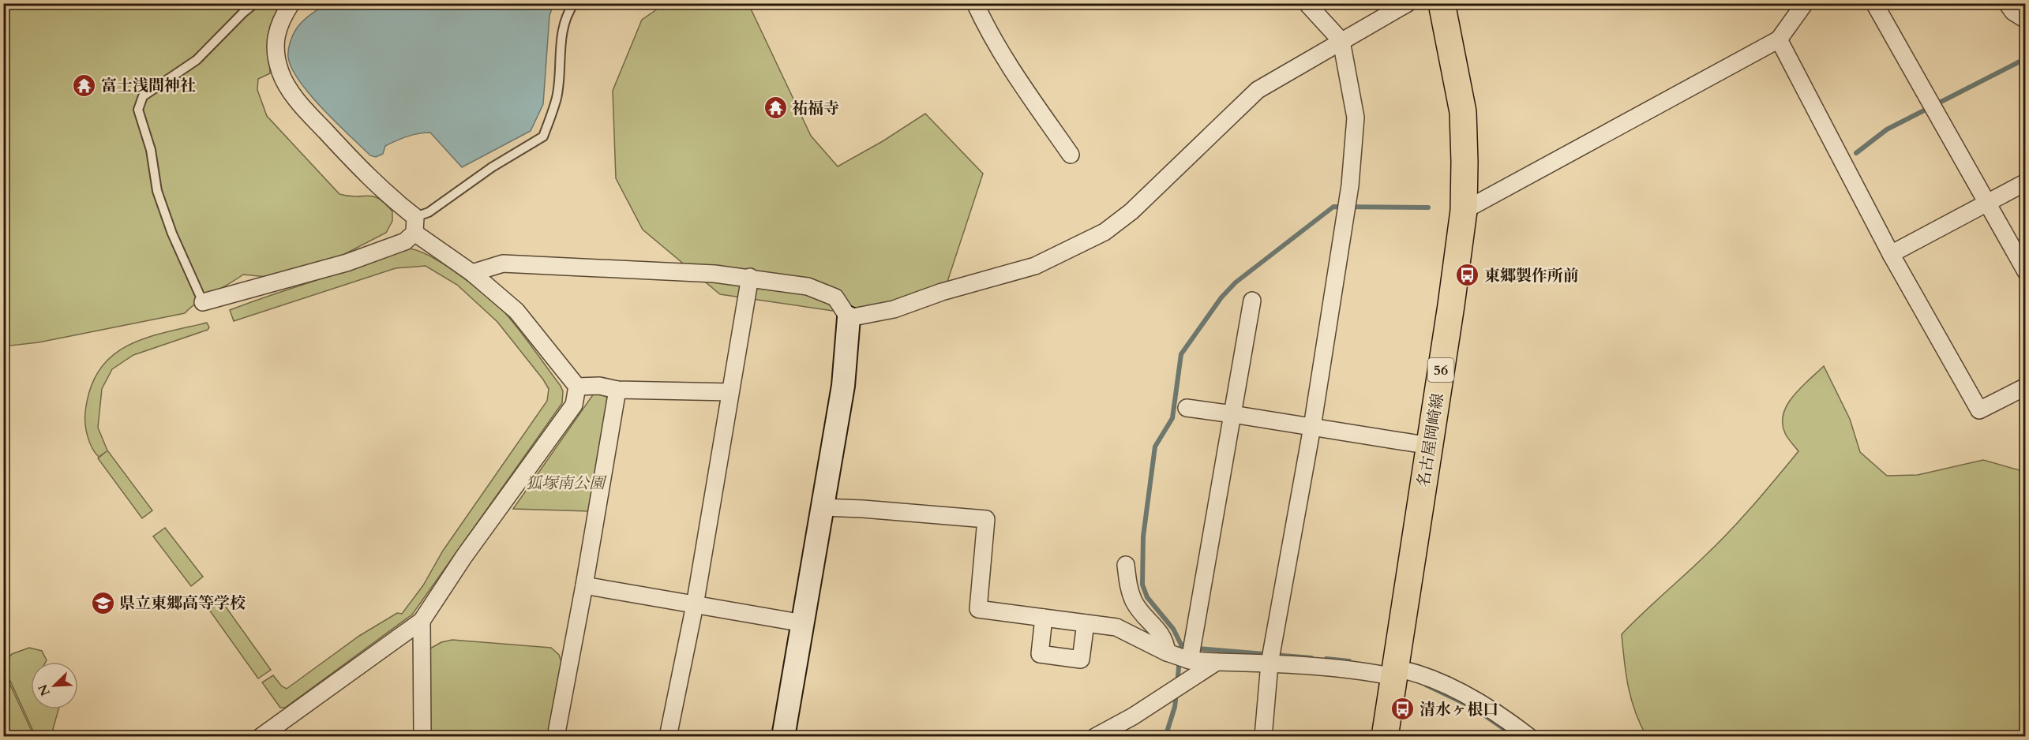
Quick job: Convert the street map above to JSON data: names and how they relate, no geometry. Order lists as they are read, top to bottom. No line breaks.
{"streets":{"main road":["56","名古屋岡崎線"]},"parks":["狐塚南公園"],"places":{"temple":["富士浅間神社","祐福寺"],"bus stop":["東郷製作所前","清水ヶ根口"],"school or university":["県立東郷高等学校"]},"north":"bottom left"}
